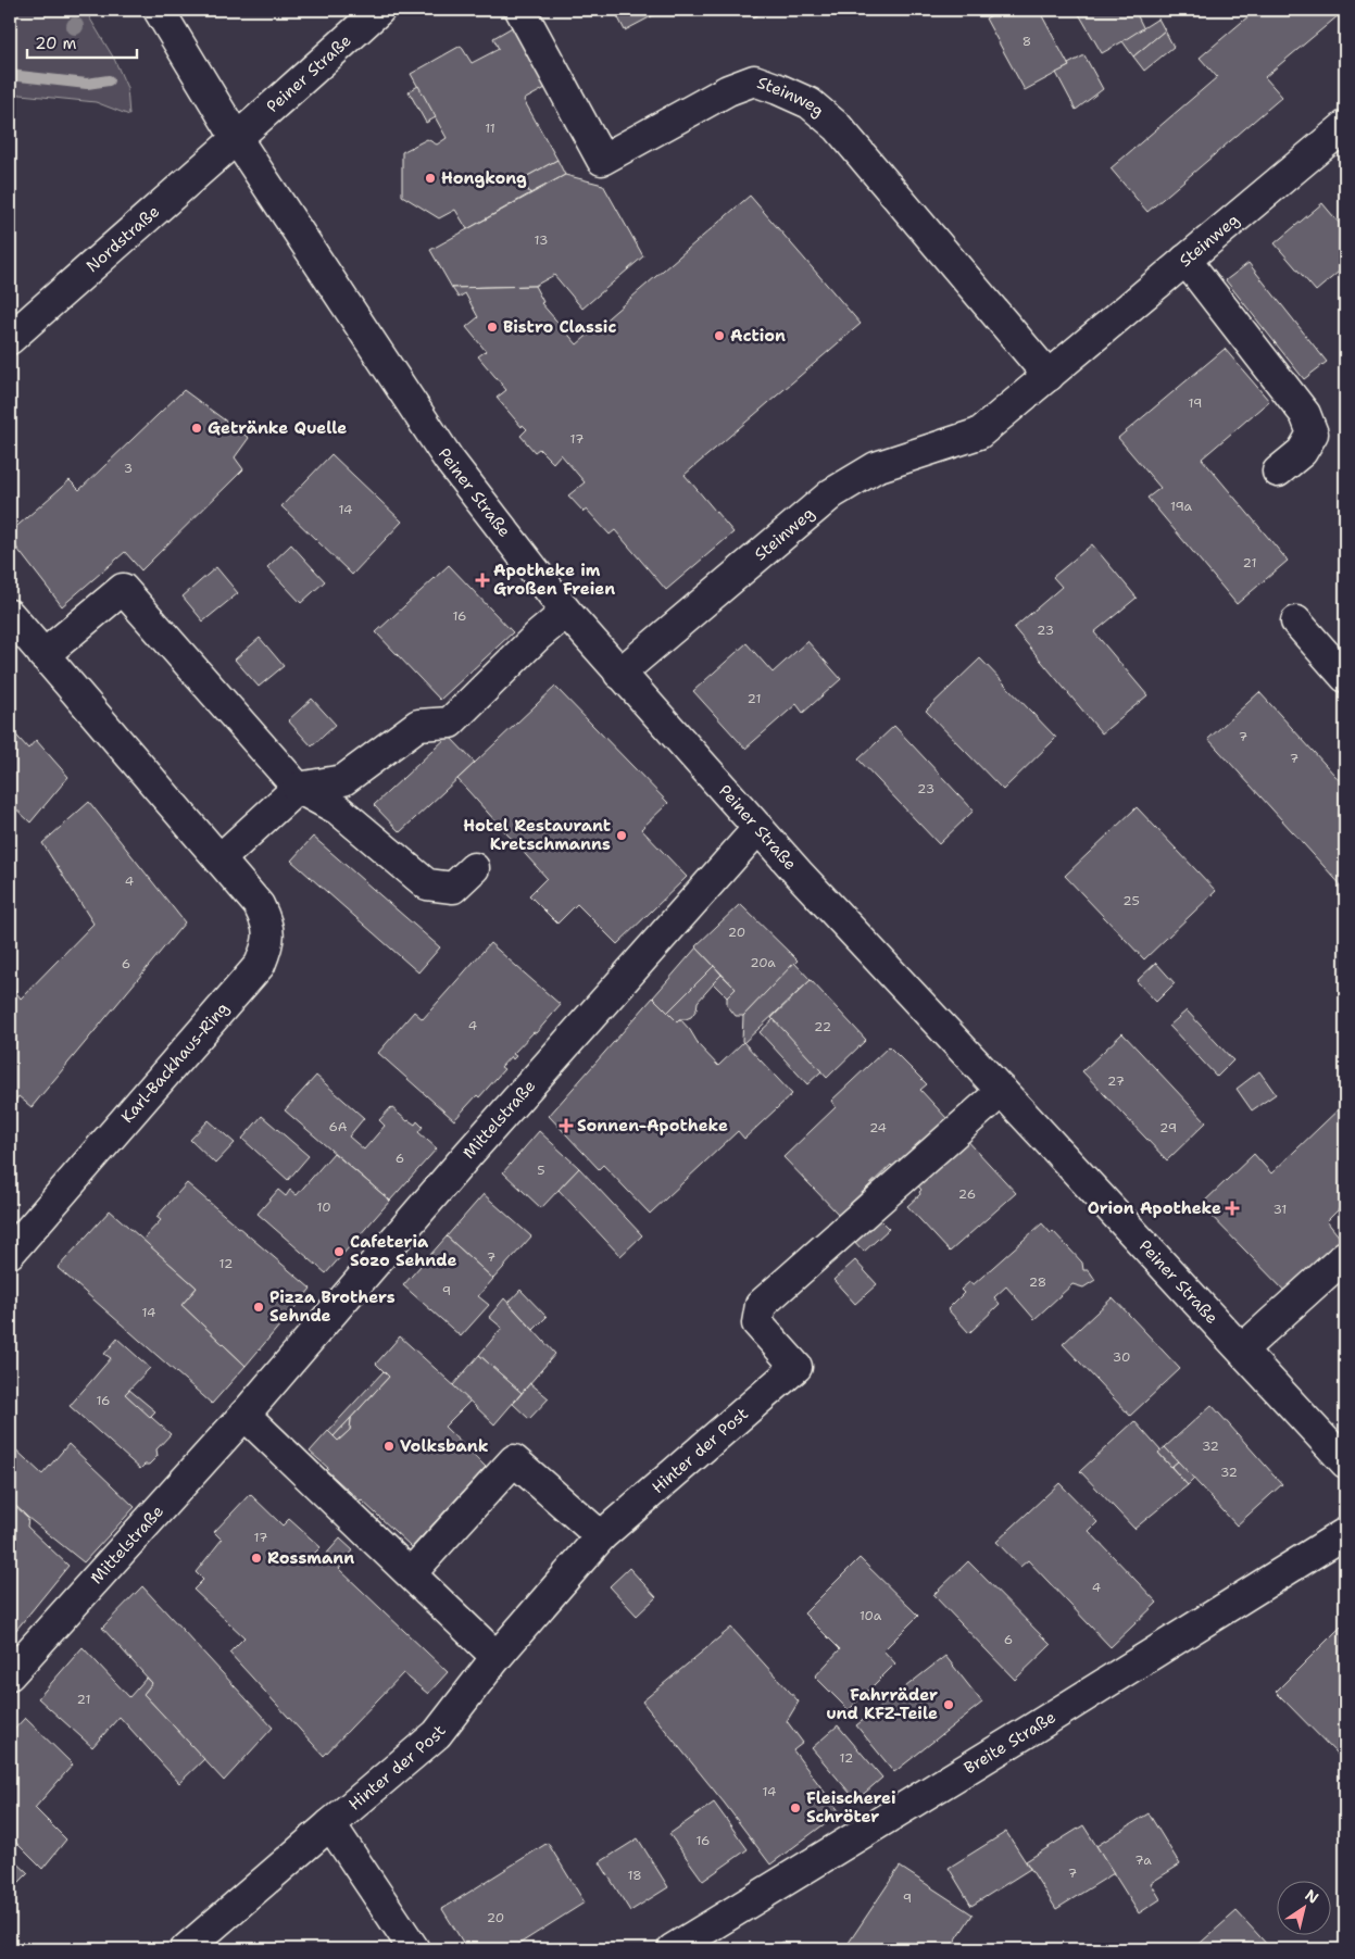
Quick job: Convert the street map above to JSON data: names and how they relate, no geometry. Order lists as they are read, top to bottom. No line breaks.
{"streets":{"street":["Peiner Straße","Steinweg","Nordstraße","Karl-Backhaus-Ring","Mittelstraße","Hinter der Post","Breite Straße"]},"crossings":[["Peiner Straße","Steinweg"],["Peiner Straße","Nordstraße"],["Peiner Straße","Mittelstraße"],["Peiner Straße","Hinter der Post"]],"places":{"other":["Hongkong","Bistro Classic","Action","Getränke Quelle","Hotel Restaurant Kretschmanns","Cafeteria Sozo Sehnde","Pizza Brothers Sehnde","Volksbank","Rossmann","Fahrräder und KFZ-Teile","Fleischerei Schröter"],"health":["Apotheke im Großen Freien","Sonnen-Apotheke","Orion Apotheke"]},"house_numbers":["8","11","13","19","17","3","19a","14","21","16","23","21","7","7","23","4","25","20","20a","6","4","22","27","6A","24","29","6","5","26","10","31","7","12","28","9","14","30","16","32","32","17","4","10a","6","21","12","14","16","7a","7","18","9","20"],"scale_bar":"20 m","north":"top right"}
